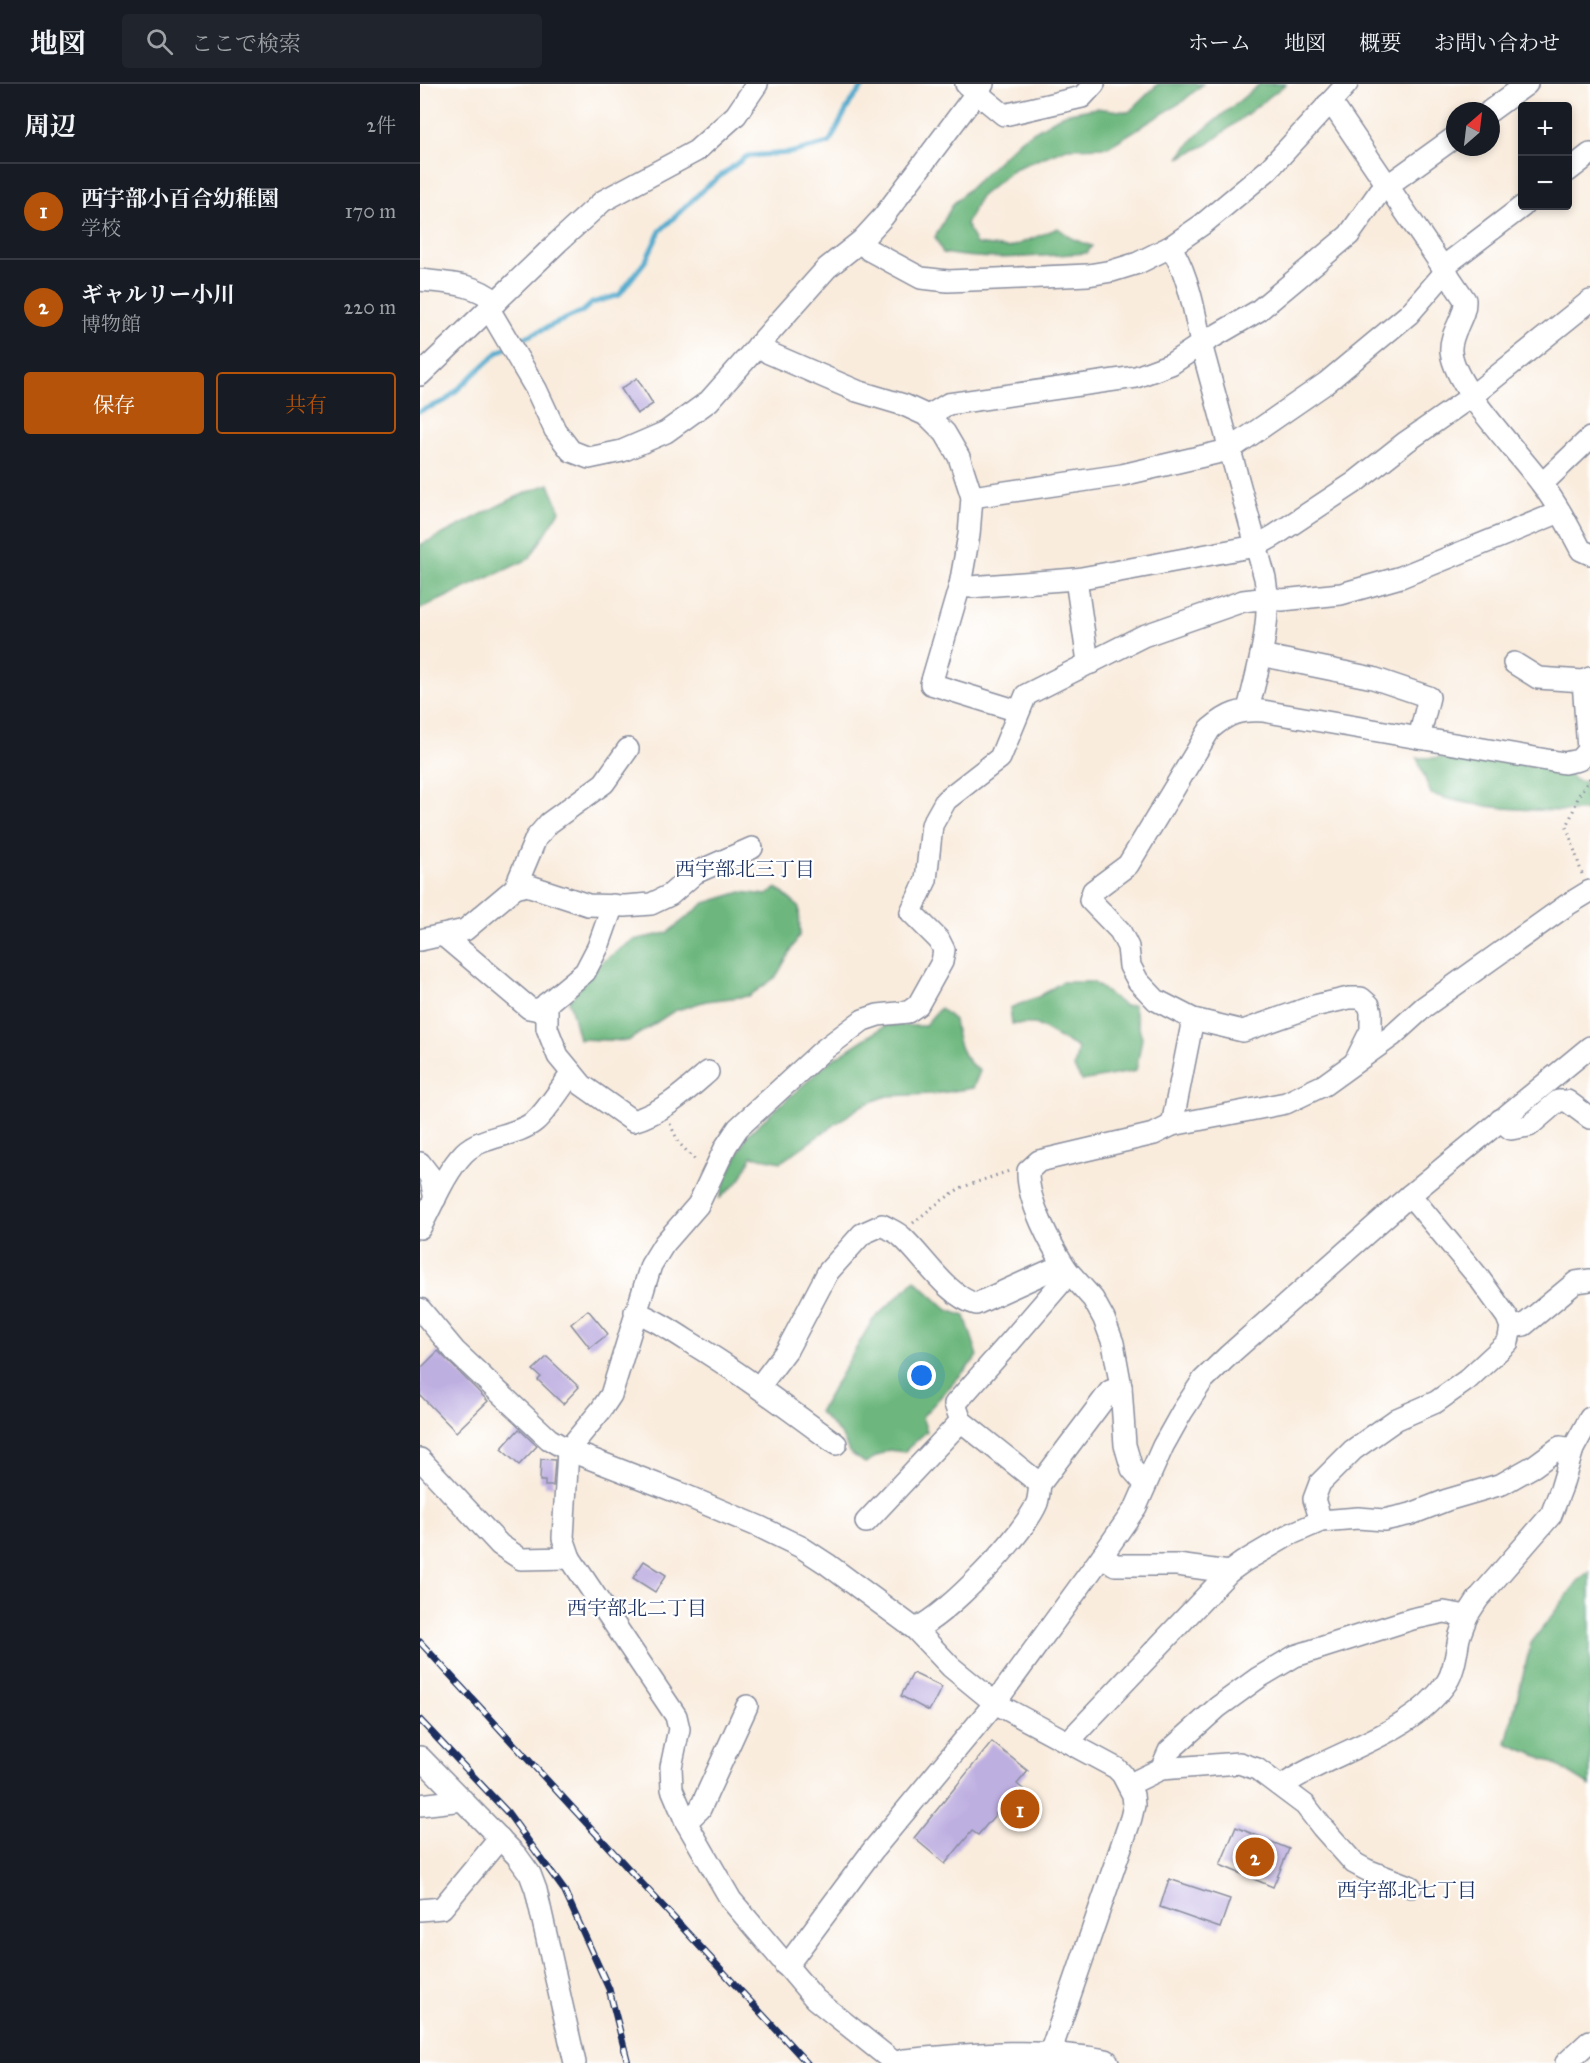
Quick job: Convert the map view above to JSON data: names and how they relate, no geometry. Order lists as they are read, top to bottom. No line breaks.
{"districts":["西宇部北三丁目","西宇部北二丁目","西宇部北七丁目"],"north":"top right","page":{"header":"地図","search":"ここで検索","nav":["ホーム","地図","概要","お問い合わせ"],"heading":["周辺","2件"],"map_buttons":["+","−"],"list":[{"mark":"1","name":"西宇部小百合幼稚園","note":"学校","value":"170 m"},{"mark":"2","name":"ギャルリー小川","note":"博物館","value":"220 m"}],"buttons":["保存","共有"],"pins":["1","2"]}}
